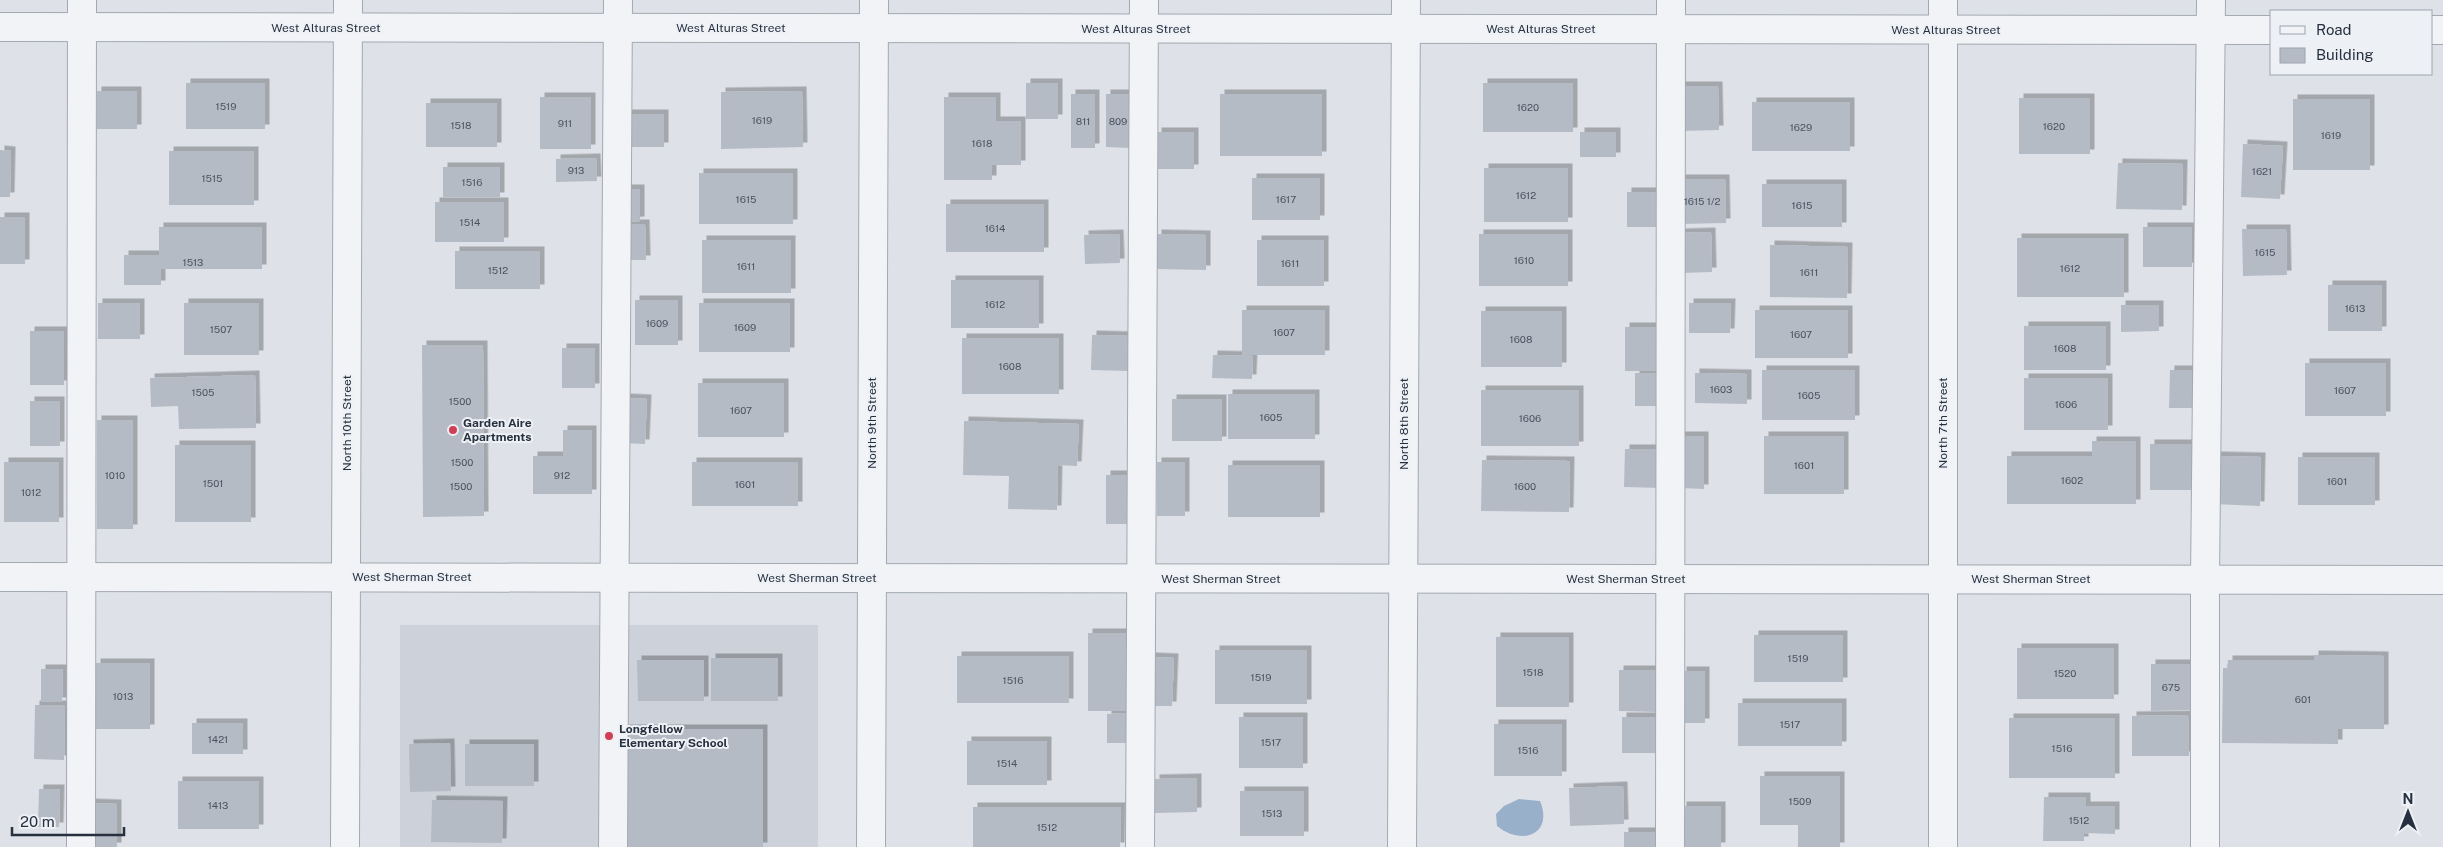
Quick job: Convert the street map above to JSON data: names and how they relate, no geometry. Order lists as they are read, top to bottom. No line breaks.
{"streets":{"street":["West Alturas Street","North 10th Street","North 9th Street","North 7th Street","North 8th Street","West Sherman Street"]},"crossings":[["West Alturas Street","North 10th Street"],["West Alturas Street","North 9th Street"],["West Alturas Street","North 7th Street"],["West Alturas Street","North 8th Street"],["North 10th Street","West Sherman Street"],["North 9th Street","West Sherman Street"],["North 7th Street","West Sherman Street"],["North 8th Street","West Sherman Street"]],"places":["Garden Aire Apartments","Longfellow Elementary School"],"house_numbers":["1519","1620","1619","811","809","911","1518","1620","1629","1619","1618","913","1621","1515","1516","1612","1615","1617","1615 1/2","1615","1514","1614","1615","1610","1513","1611","1611","1612","1512","1611","1612","1613","1609","1609","1507","1607","1607","1608","1608","1608","1603","1607","1505","1605","1500","1606","1607","1605","1606","1500","1601","1010","912","1602","1601","1501","1601","1500","1600","1012","1519","1518","1520","1519","1516","675","1013","601","1517","1421","1517","1516","1516","1514","1509","1413","1513","1512","1512"],"legend":["Road","Building"],"scale_bar":"20 m","north":"top"}
